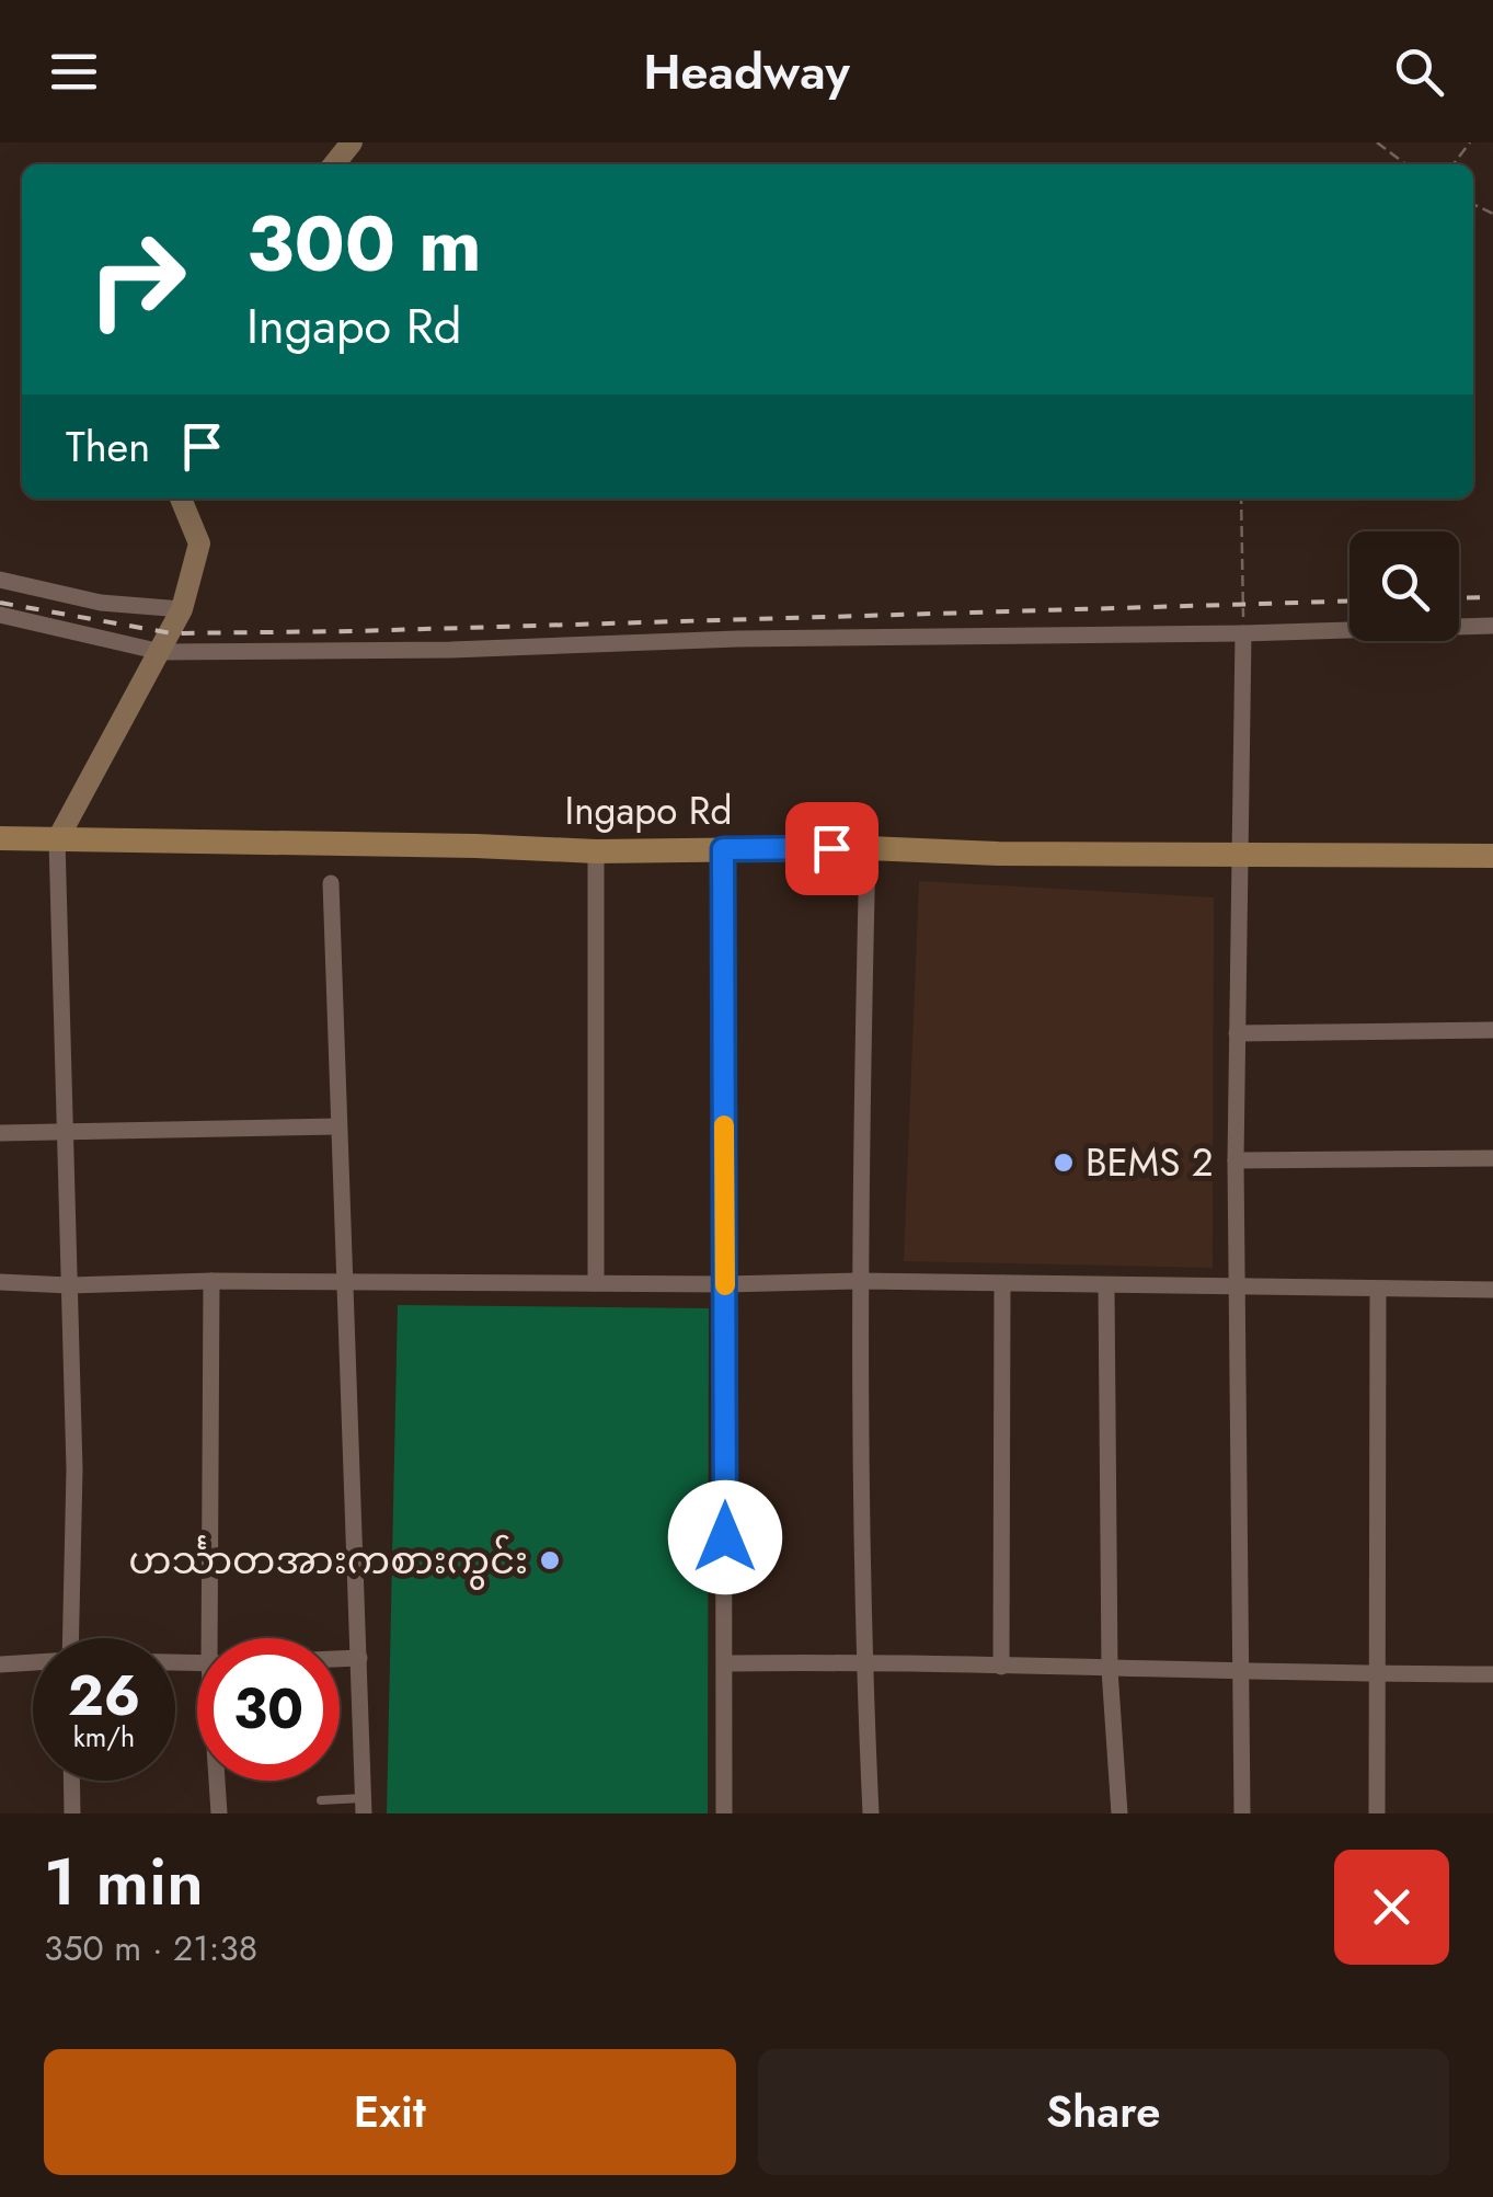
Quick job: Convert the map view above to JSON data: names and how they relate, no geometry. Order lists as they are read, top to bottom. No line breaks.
{"streets":{"main road":["Ingapo Rd"]},"places":["BEMS 2","ဟင်္သာတအားကစားကွင်း"],"page":{"header":"Headway","turn":["300 m","Ingapo Rd"],"then":"Then","speed":"26 km/h","limit":"30","heading":["1 min","350 m · 21:38"],"buttons":["Exit","Share"]}}
